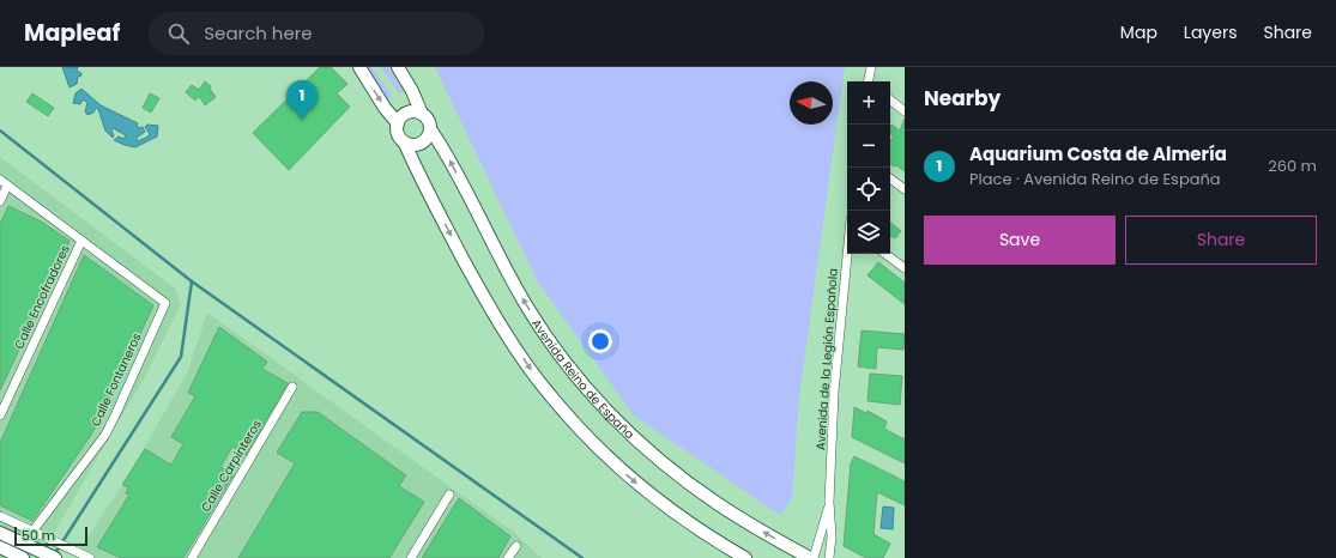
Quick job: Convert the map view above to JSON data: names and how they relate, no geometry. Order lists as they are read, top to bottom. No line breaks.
{"streets":{"street":["Calle Encofradores","Avenida de la Legión Española","Avenida Reino de España","Calle Fontaneros","Calle Carpinteros"]},"crossings":[["Calle Encofradores","Calle Fontaneros"],["Avenida de la Legión Española","Avenida Reino de España"]],"scale_bar":"50 m","north":"left","page":{"header":"Mapleaf","search":"Search here","nav":["Map","Layers","Share"],"heading":"Nearby","pins":"1","map_buttons":["+","−"],"list":[{"mark":"1","name":"Aquarium Costa de Almería","note":"Place · Avenida Reino de España","value":"260 m"}],"buttons":["Save","Share"],"scale":"50 m"}}
